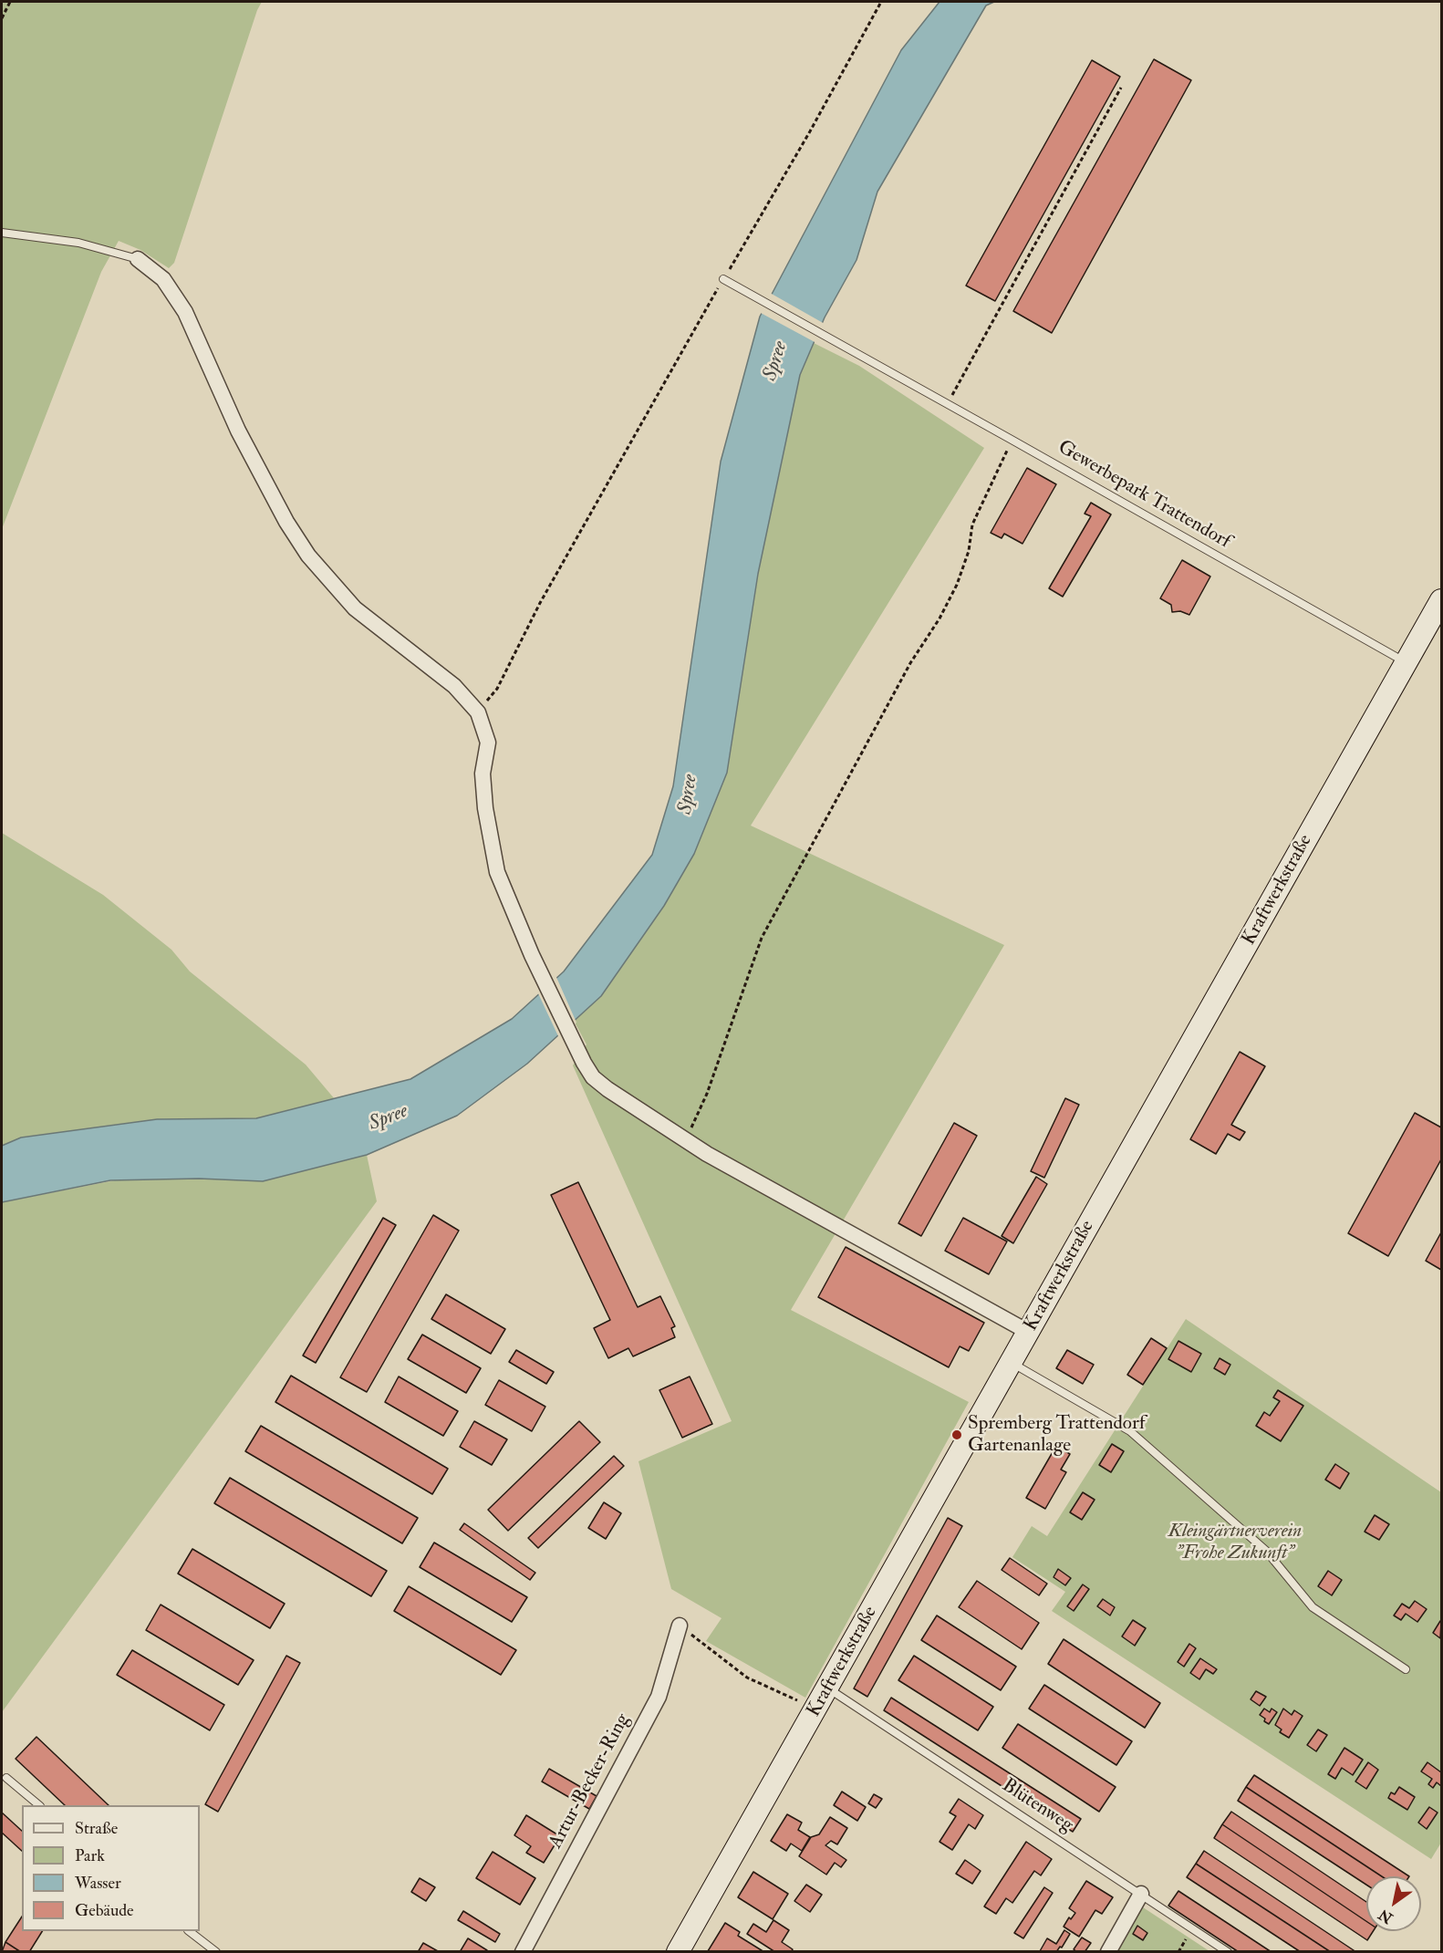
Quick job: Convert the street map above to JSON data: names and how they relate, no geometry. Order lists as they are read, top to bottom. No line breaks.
{"streets":{"main road":["Kraftwerkstraße"],"street":["Artur-Becker-Ring"],"lane":["Gewerbepark Trattendorf","Blütenweg"]},"crossings":[["Gewerbepark Trattendorf","Kraftwerkstraße"],["Kraftwerkstraße","Blütenweg"]],"water":["Spree"],"parks":["Kleingärtnerverein \"Frohe Zukunft\""],"places":["Spremberg Trattendorf Gartenanlage"],"legend":["Straße","Park","Wasser","Gebäude"],"north":"bottom left"}
